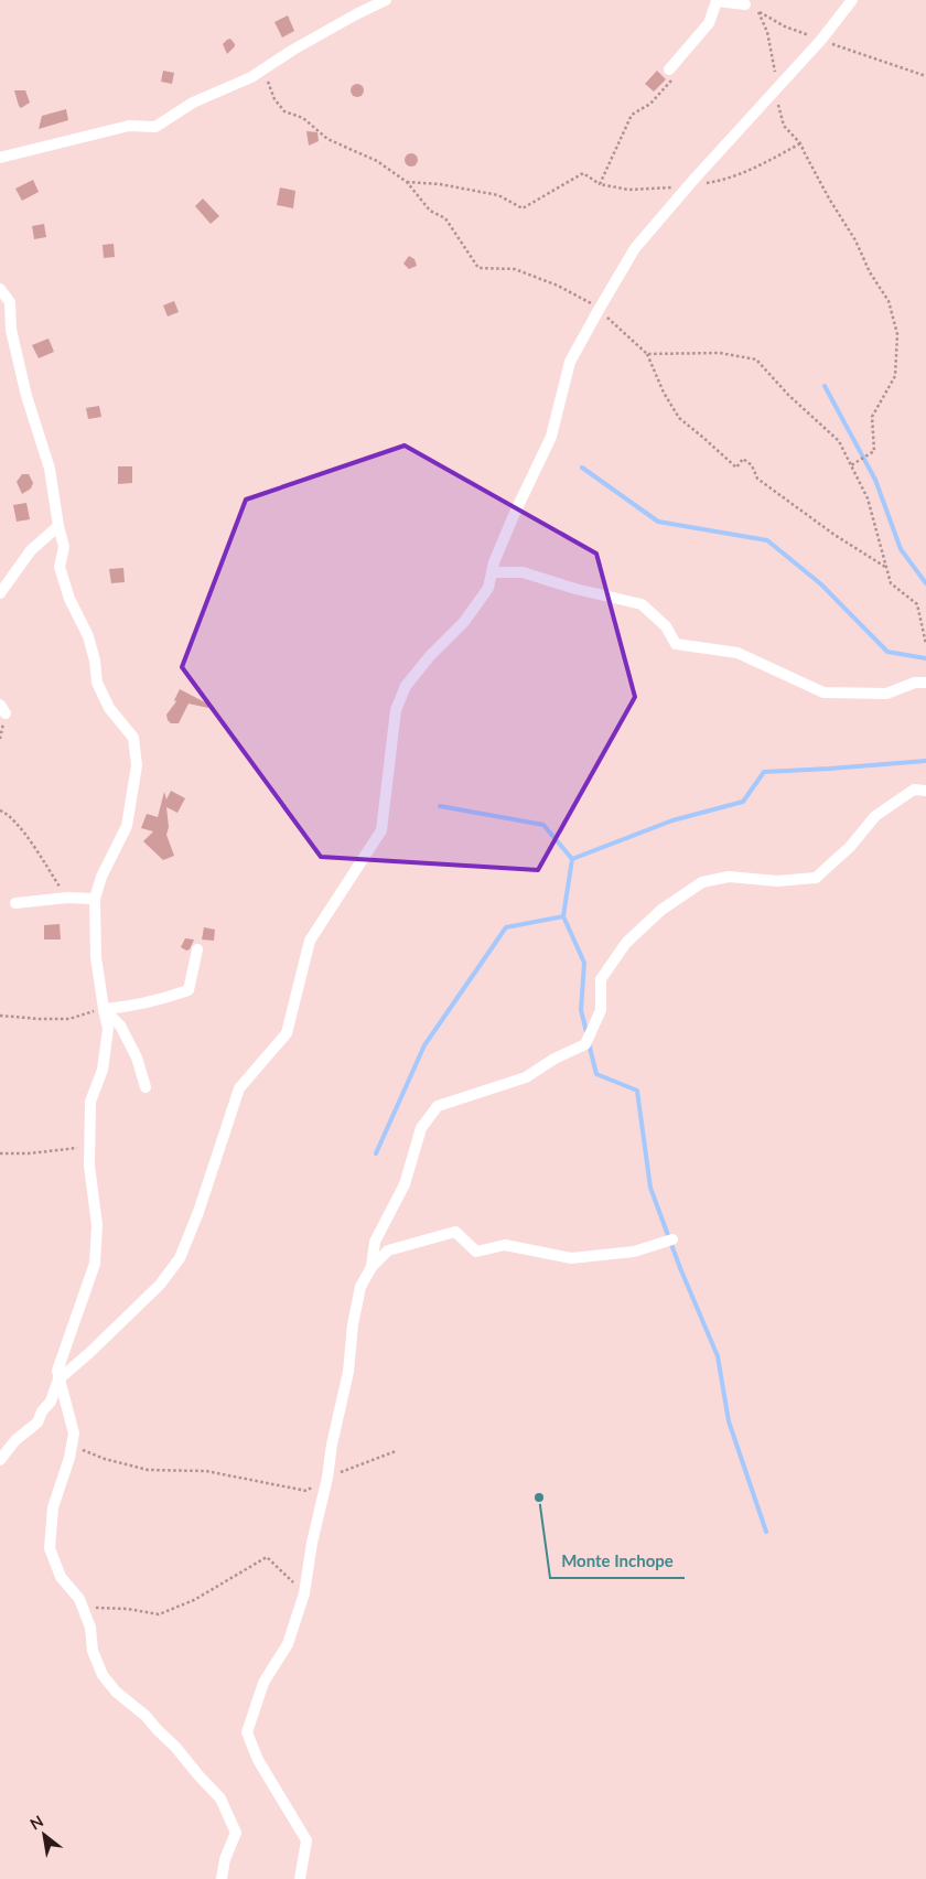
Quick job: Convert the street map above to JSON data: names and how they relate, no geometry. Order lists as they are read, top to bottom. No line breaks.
{"places":["Monte Inchope"],"north":"top left"}
